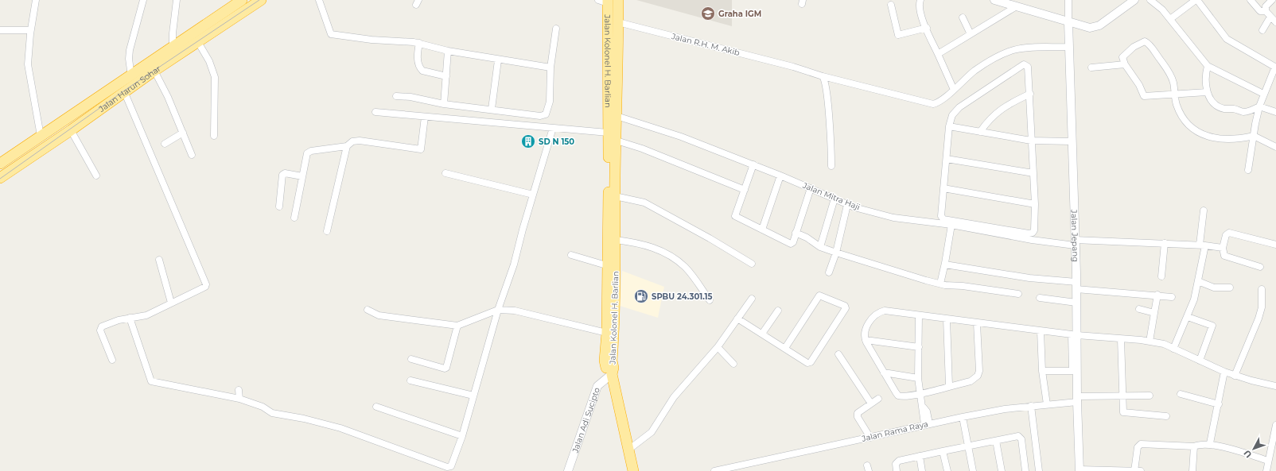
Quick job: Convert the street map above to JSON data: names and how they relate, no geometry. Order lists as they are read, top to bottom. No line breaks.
{"streets":{"highway":["Jalan Kolonel H. Barlian","Jalan Harun Sohar"],"street":["Jalan R.H. M. Akib","Jalan Mitra Haji","Jalan Jepang","Jalan Adi Sucipto","Jalan Rama Raya"]},"crossings":[["Jalan R.H. M. Akib","Jalan Kolonel H. Barlian"],["Jalan R.H. M. Akib","Jalan Jepang"],["Jalan Kolonel H. Barlian","Jalan Mitra Haji"],["Jalan Kolonel H. Barlian","Jalan Adi Sucipto"],["Jalan Mitra Haji","Jalan Jepang"],["Jalan Jepang","Jalan Rama Raya"]],"places":{"school or university":["Graha IGM"],"building":["SD N 150"],"fuel station":["SPBU 24.301.15"]},"north":"bottom left"}
